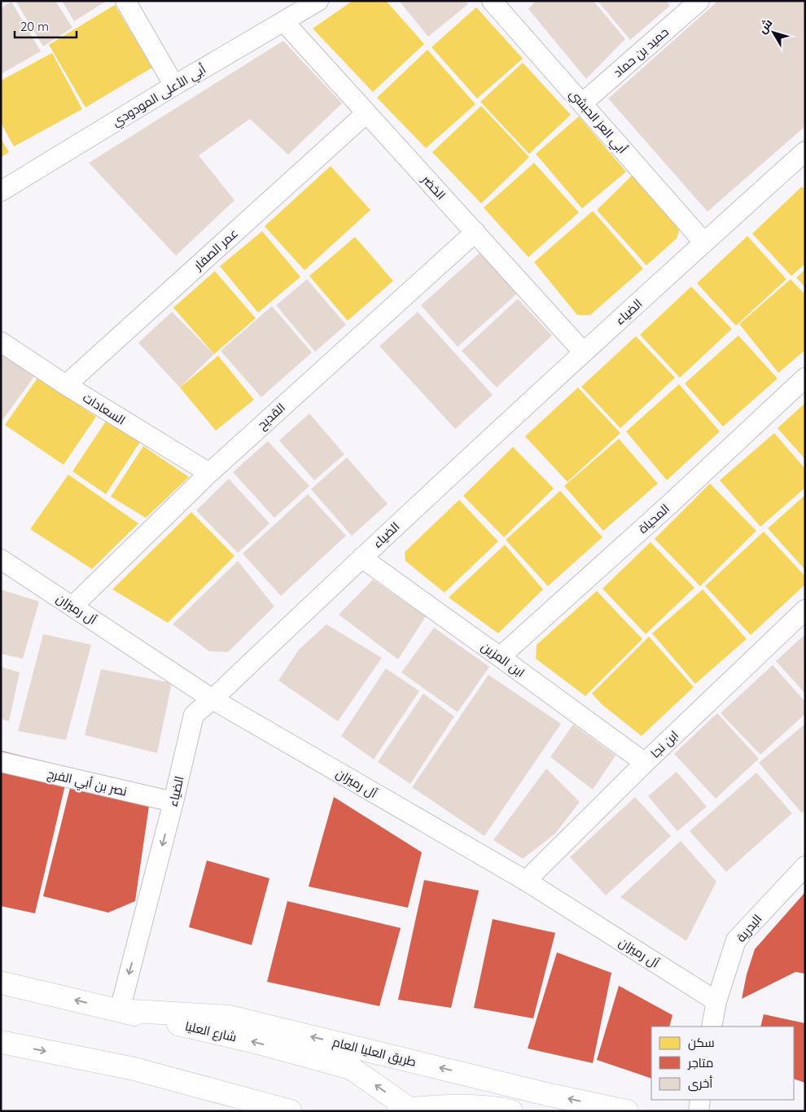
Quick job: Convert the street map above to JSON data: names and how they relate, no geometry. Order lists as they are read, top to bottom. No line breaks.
{"streets":{"main road":["شارع العليا","طريق العليا العام"],"street":["حميد بن حماد","أبي الأعلى المودودي","أبي العز الحبشي","الخضر","عمر الصفار","الضياء","السعادات","القديح","المحياة","آل رميزان","ابن المزين","ابن نجا","نصر بن أبي الفرج","البدرية"]},"crossings":[["حميد بن حماد","أبي العز الحبشي"],["أبي الأعلى المودودي","الخضر"],["أبي العز الحبشي","الضياء"],["الخضر","عمر الصفار"],["الخضر","الضياء"],["الخضر","القديح"],["عمر الصفار","السعادات"],["الضياء","آل رميزان"],["الضياء","ابن المزين"],["الضياء","نصر بن أبي الفرج"],["الضياء","شارع العليا"],["الضياء","طريق العليا العام"],["السعادات","القديح"],["القديح","آل رميزان"],["المحياة","ابن المزين"],["آل رميزان","ابن نجا"],["آل رميزان","البدرية"],["ابن المزين","ابن نجا"],["شارع العليا","طريق العليا العام"]],"legend":["سكن","متاجر","أخرى"],"scale_bar":"20 m","north":"top left"}
